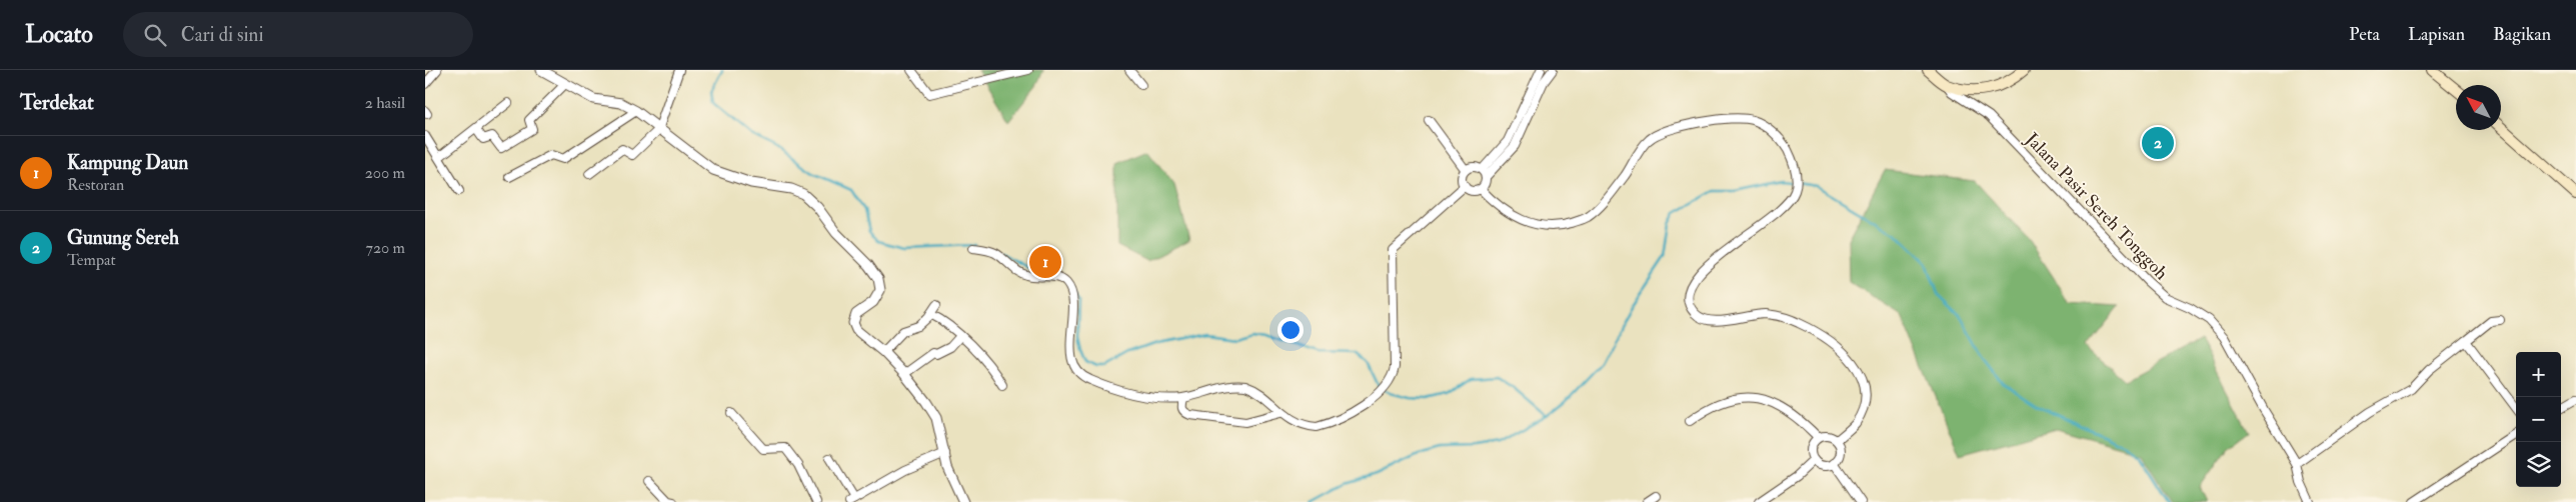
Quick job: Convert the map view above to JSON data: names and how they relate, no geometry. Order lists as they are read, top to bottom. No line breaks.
{"streets":{"street":["Jalana Pasir Sereh Tonggoh"]},"north":"top left","page":{"header":"Locato","search":"Cari di sini","nav":["Peta","Lapisan","Bagikan"],"heading":["Terdekat","2 hasil"],"pins":["2","1"],"list":[{"mark":"1","name":"Kampung Daun","note":"Restoran","value":"200 m"},{"mark":"2","name":"Gunung Sereh","note":"Tempat","value":"720 m"}],"map_buttons":["+","−"]}}
